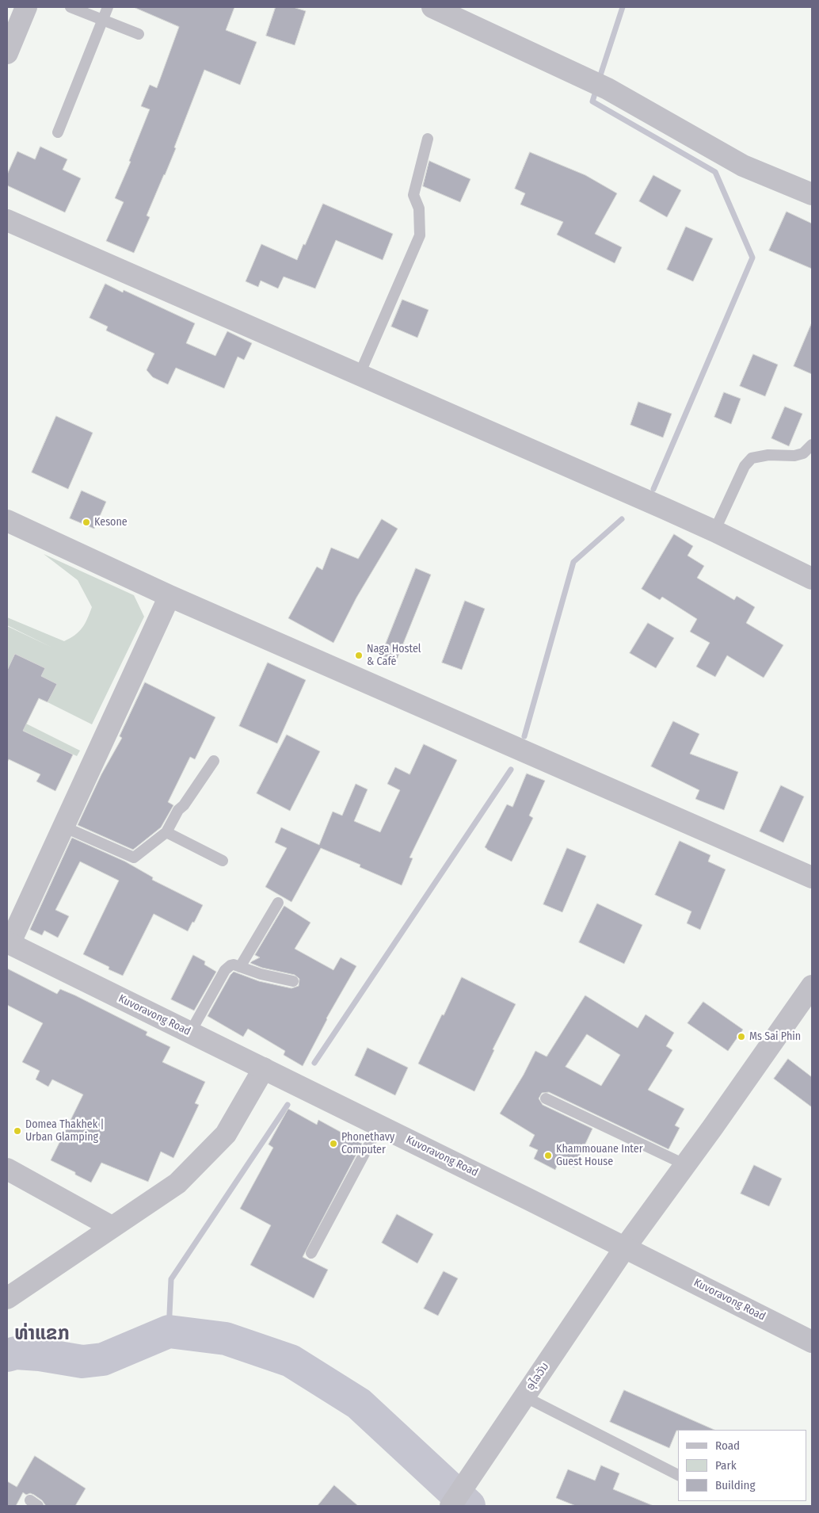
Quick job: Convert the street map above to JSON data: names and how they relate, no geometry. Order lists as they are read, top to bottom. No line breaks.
{"streets":{"street":["Kuvoravong Road","ອຸໄລວັນ"]},"crossings":[["Kuvoravong Road","ອຸໄລວັນ"]],"districts":["ທ່າແຂກ"],"places":["Kesone","Naga Hostel & Café","Ms Sai Phin","Domea Thakhek | Urban Glamping","Phonethavy Computer","Khammouane Inter Guest House"],"legend":["Road","Park","Building"]}
